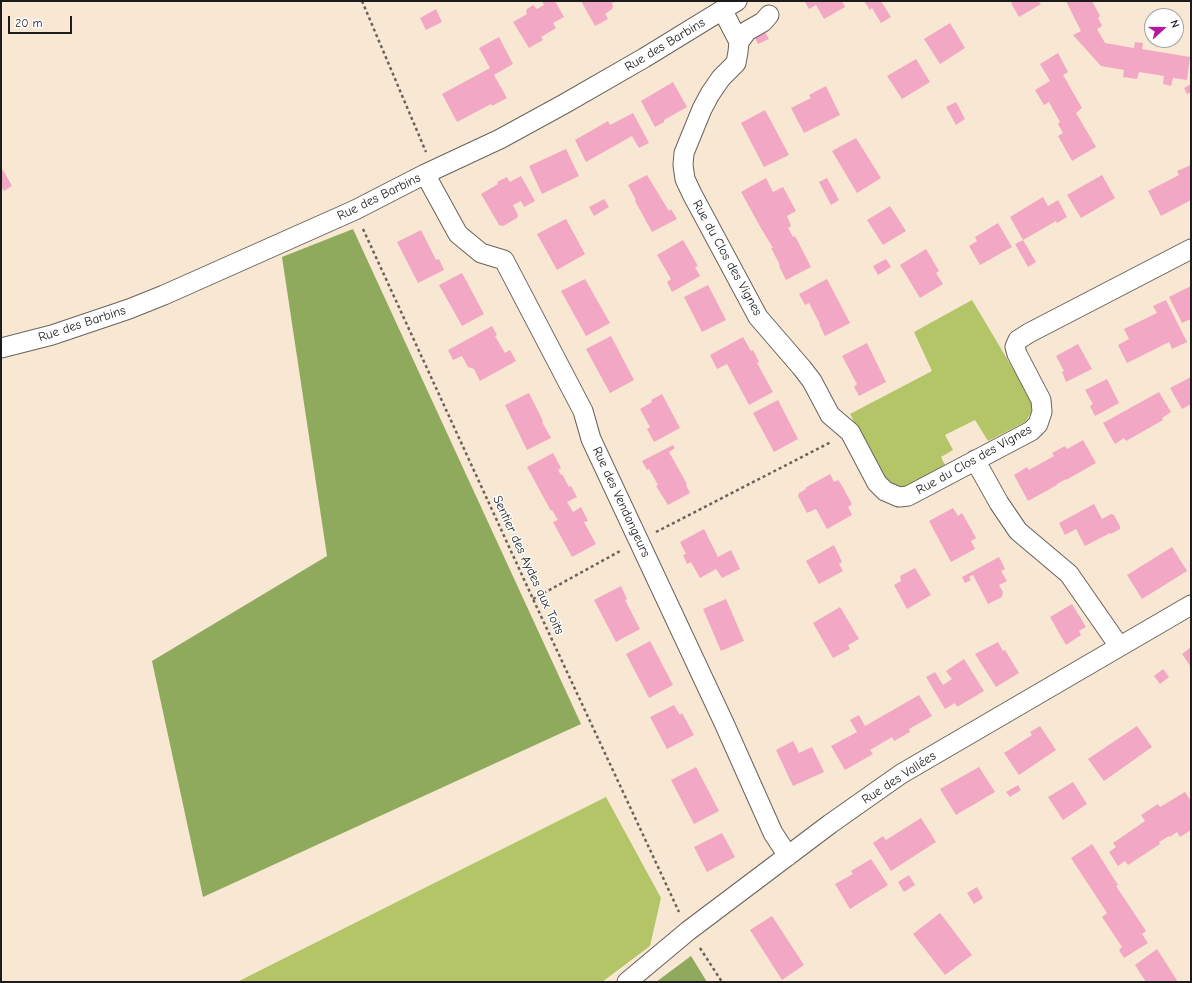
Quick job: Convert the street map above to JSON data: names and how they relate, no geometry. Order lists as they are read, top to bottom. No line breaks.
{"streets":{"street":["Rue des Barbins","Rue du Clos des Vignes","Rue des Vendangeurs","Rue des Vallées"],"path":["Sentier des Aydes aux Toits"]},"crossings":[["Rue des Barbins","Rue des Vendangeurs"],["Rue des Barbins","Sentier des Aydes aux Toits"],["Rue des Vendangeurs","Rue des Vallées"]],"scale_bar":"20 m","north":"right"}
